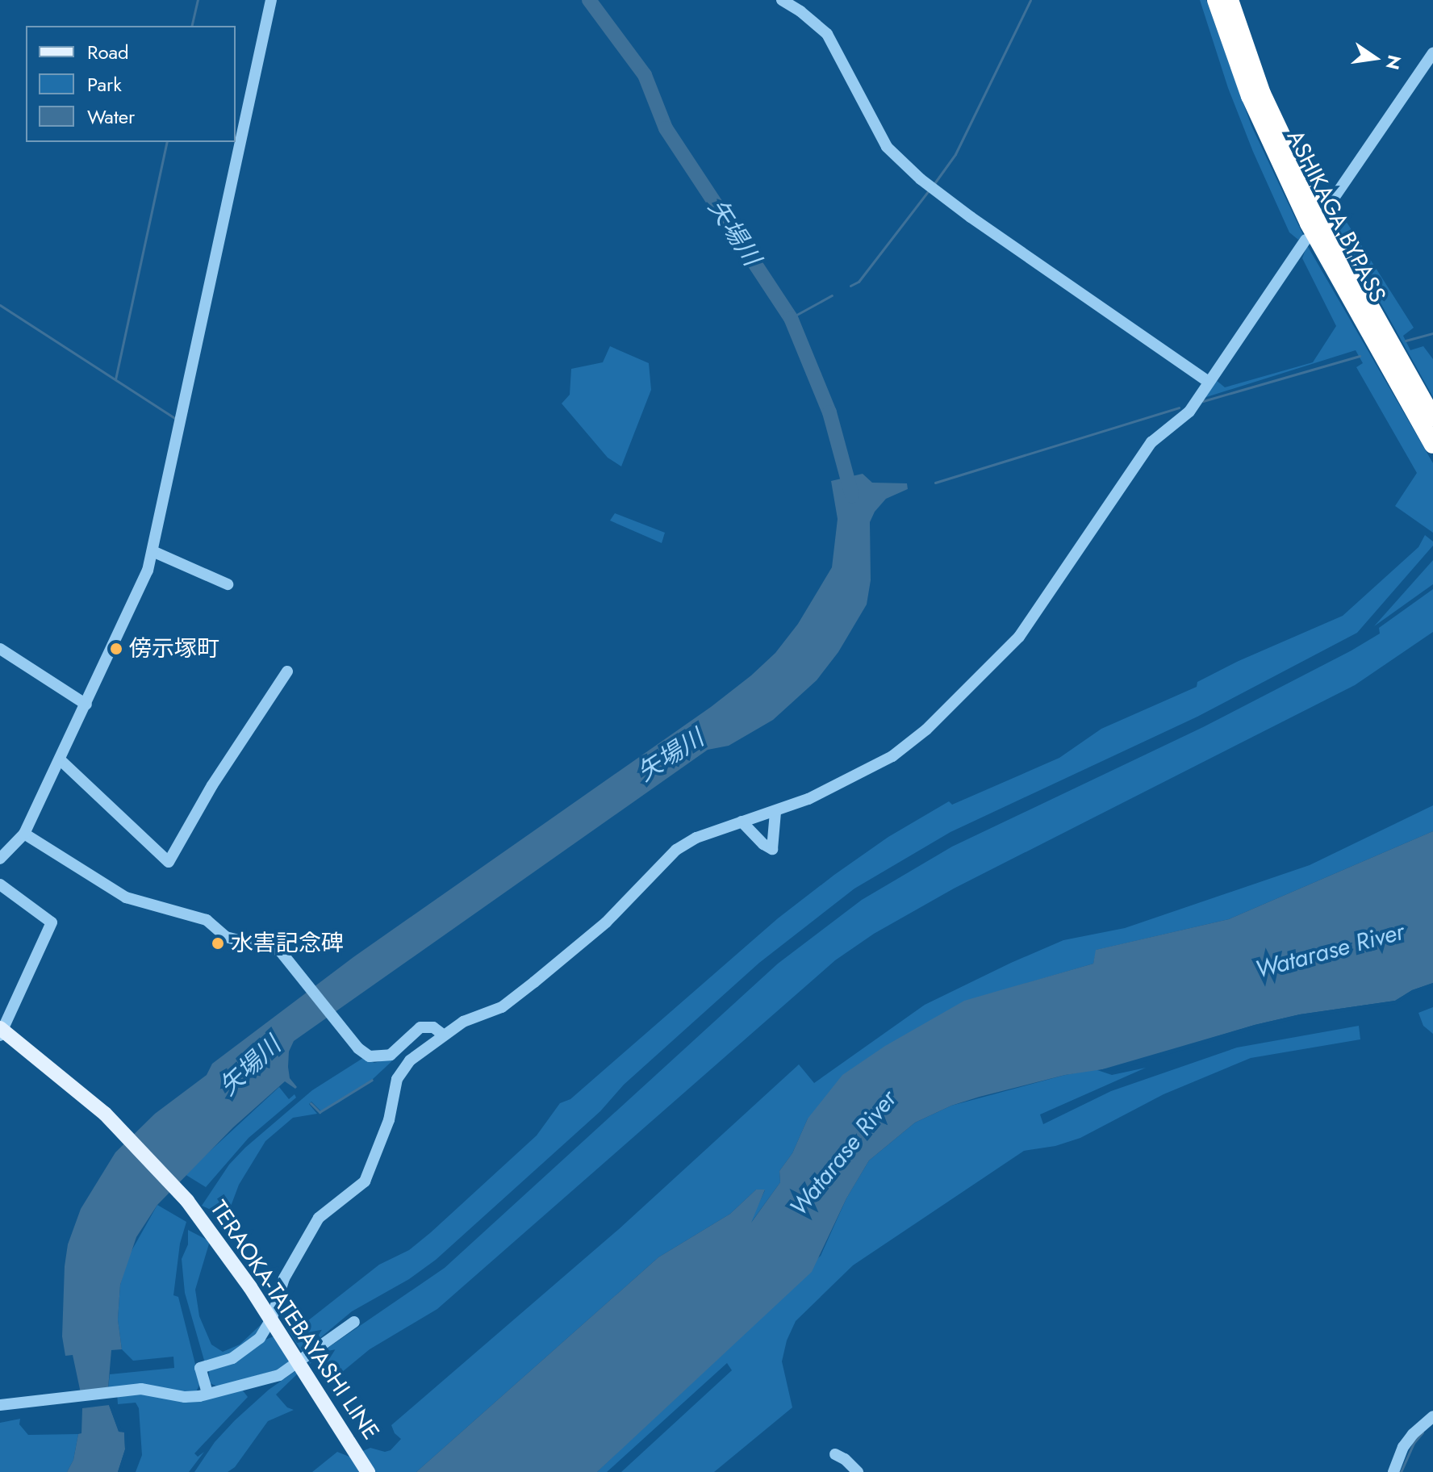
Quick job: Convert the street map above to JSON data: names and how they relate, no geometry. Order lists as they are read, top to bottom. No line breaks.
{"streets":{"highway":["ASHIKAGA BYPASS"],"main road":["TERAOKA-TATEBAYASHI LINE"]},"water":["矢場川","Watarase River"],"places":["傍示塚町","水害記念碑"],"legend":["Road","Park","Water"],"north":"right"}
